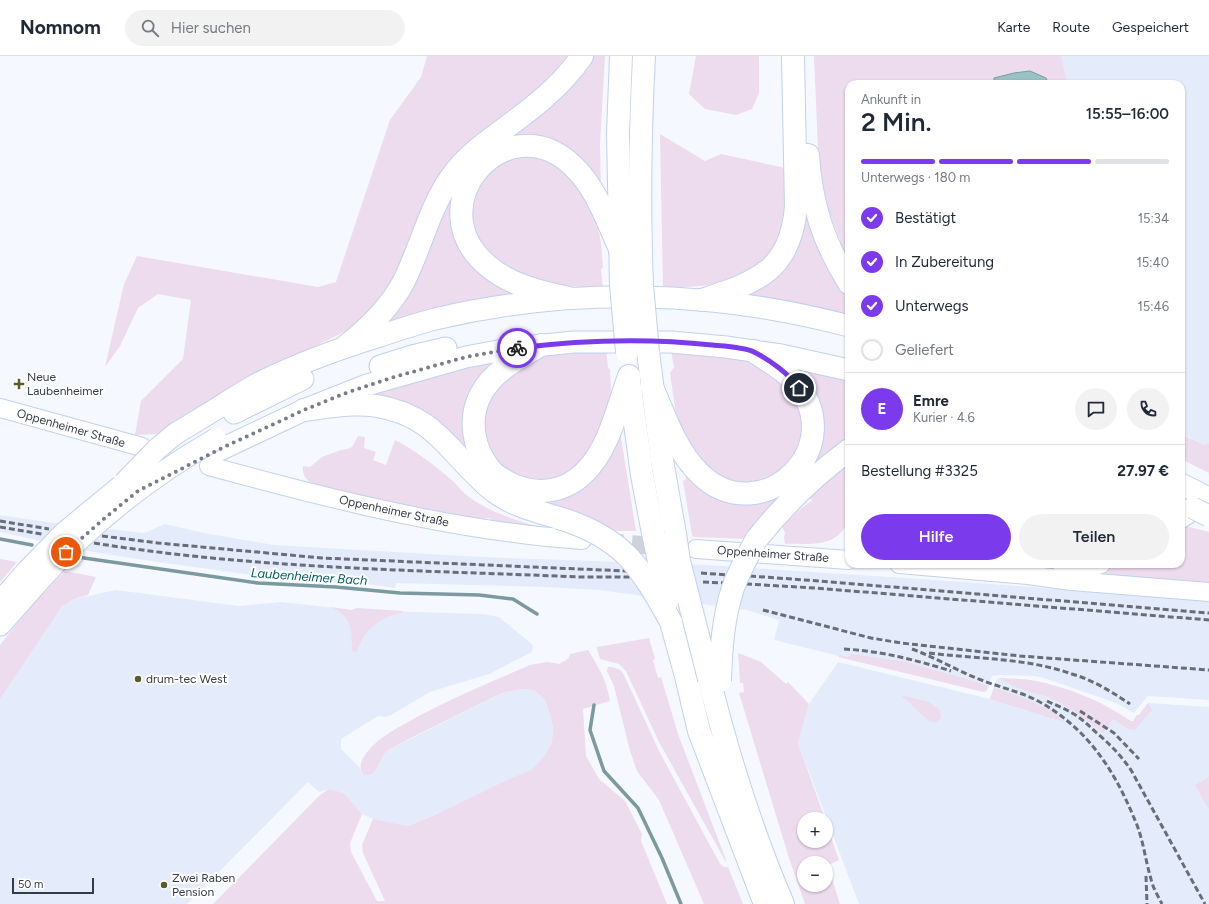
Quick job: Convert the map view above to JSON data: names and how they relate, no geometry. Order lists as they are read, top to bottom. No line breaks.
{"streets":{"main road":["Oppenheimer Straße"]},"water":["Laubenheimer Bach"],"places":{"health":["Neue Laubenheimer"],"other":["drum-tec West","Zwei Raben Pension"]},"scale_bar":"50 m","page":{"header":"Nomnom","search":"Hier suchen","nav":["Karte","Route","Gespeichert"],"heading":["2 Min.","Ankunft in","15:55–16:00"],"panel":["Emre","Kurier · 4.6","Bestellung #3325","27.97 €"],"bar":"Unterwegs · 180 m","list":[["Bestätigt","15:34"],["In Zubereitung","15:40"],["Unterwegs","15:46"],"Geliefert"],"round":"E","buttons":["Hilfe","Teilen"],"map_buttons":["+","−"],"scale":"50 m"}}
